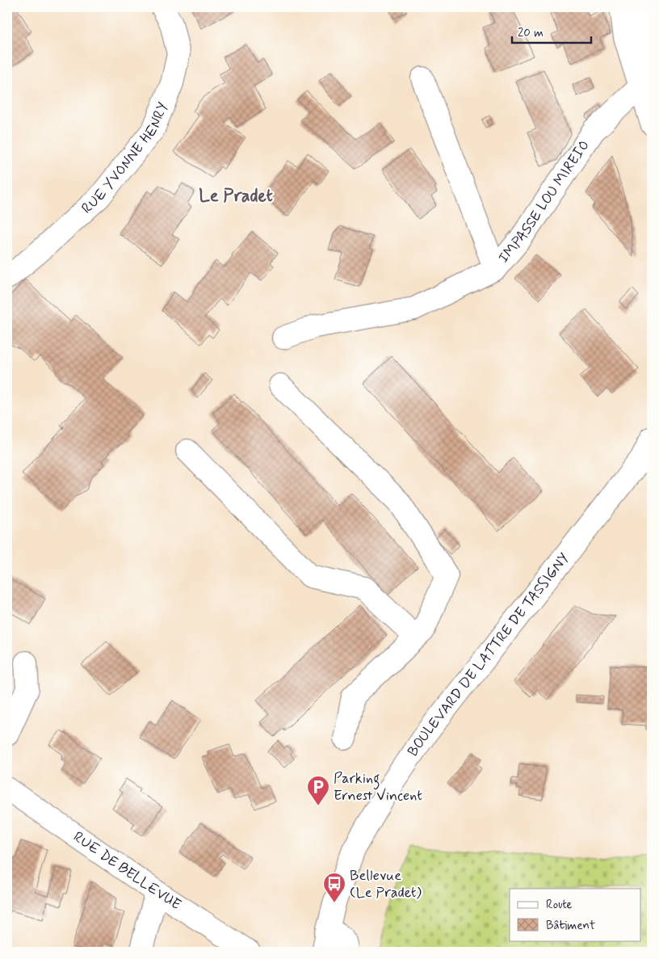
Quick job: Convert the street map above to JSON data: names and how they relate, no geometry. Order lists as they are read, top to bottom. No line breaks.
{"streets":{"street":["RUE YVONNE HENRY","IMPASSE LOU MIREIO","BOULEVARD DE LATTRE DE TASSIGNY","RUE DE BELLEVUE"]},"districts":["Le Pradet"],"places":{"parking":["Parking Ernest Vincent"],"bus stop":["Bellevue (Le Pradet)"]},"legend":["Route","Bâtiment"],"scale_bar":"20 m"}
